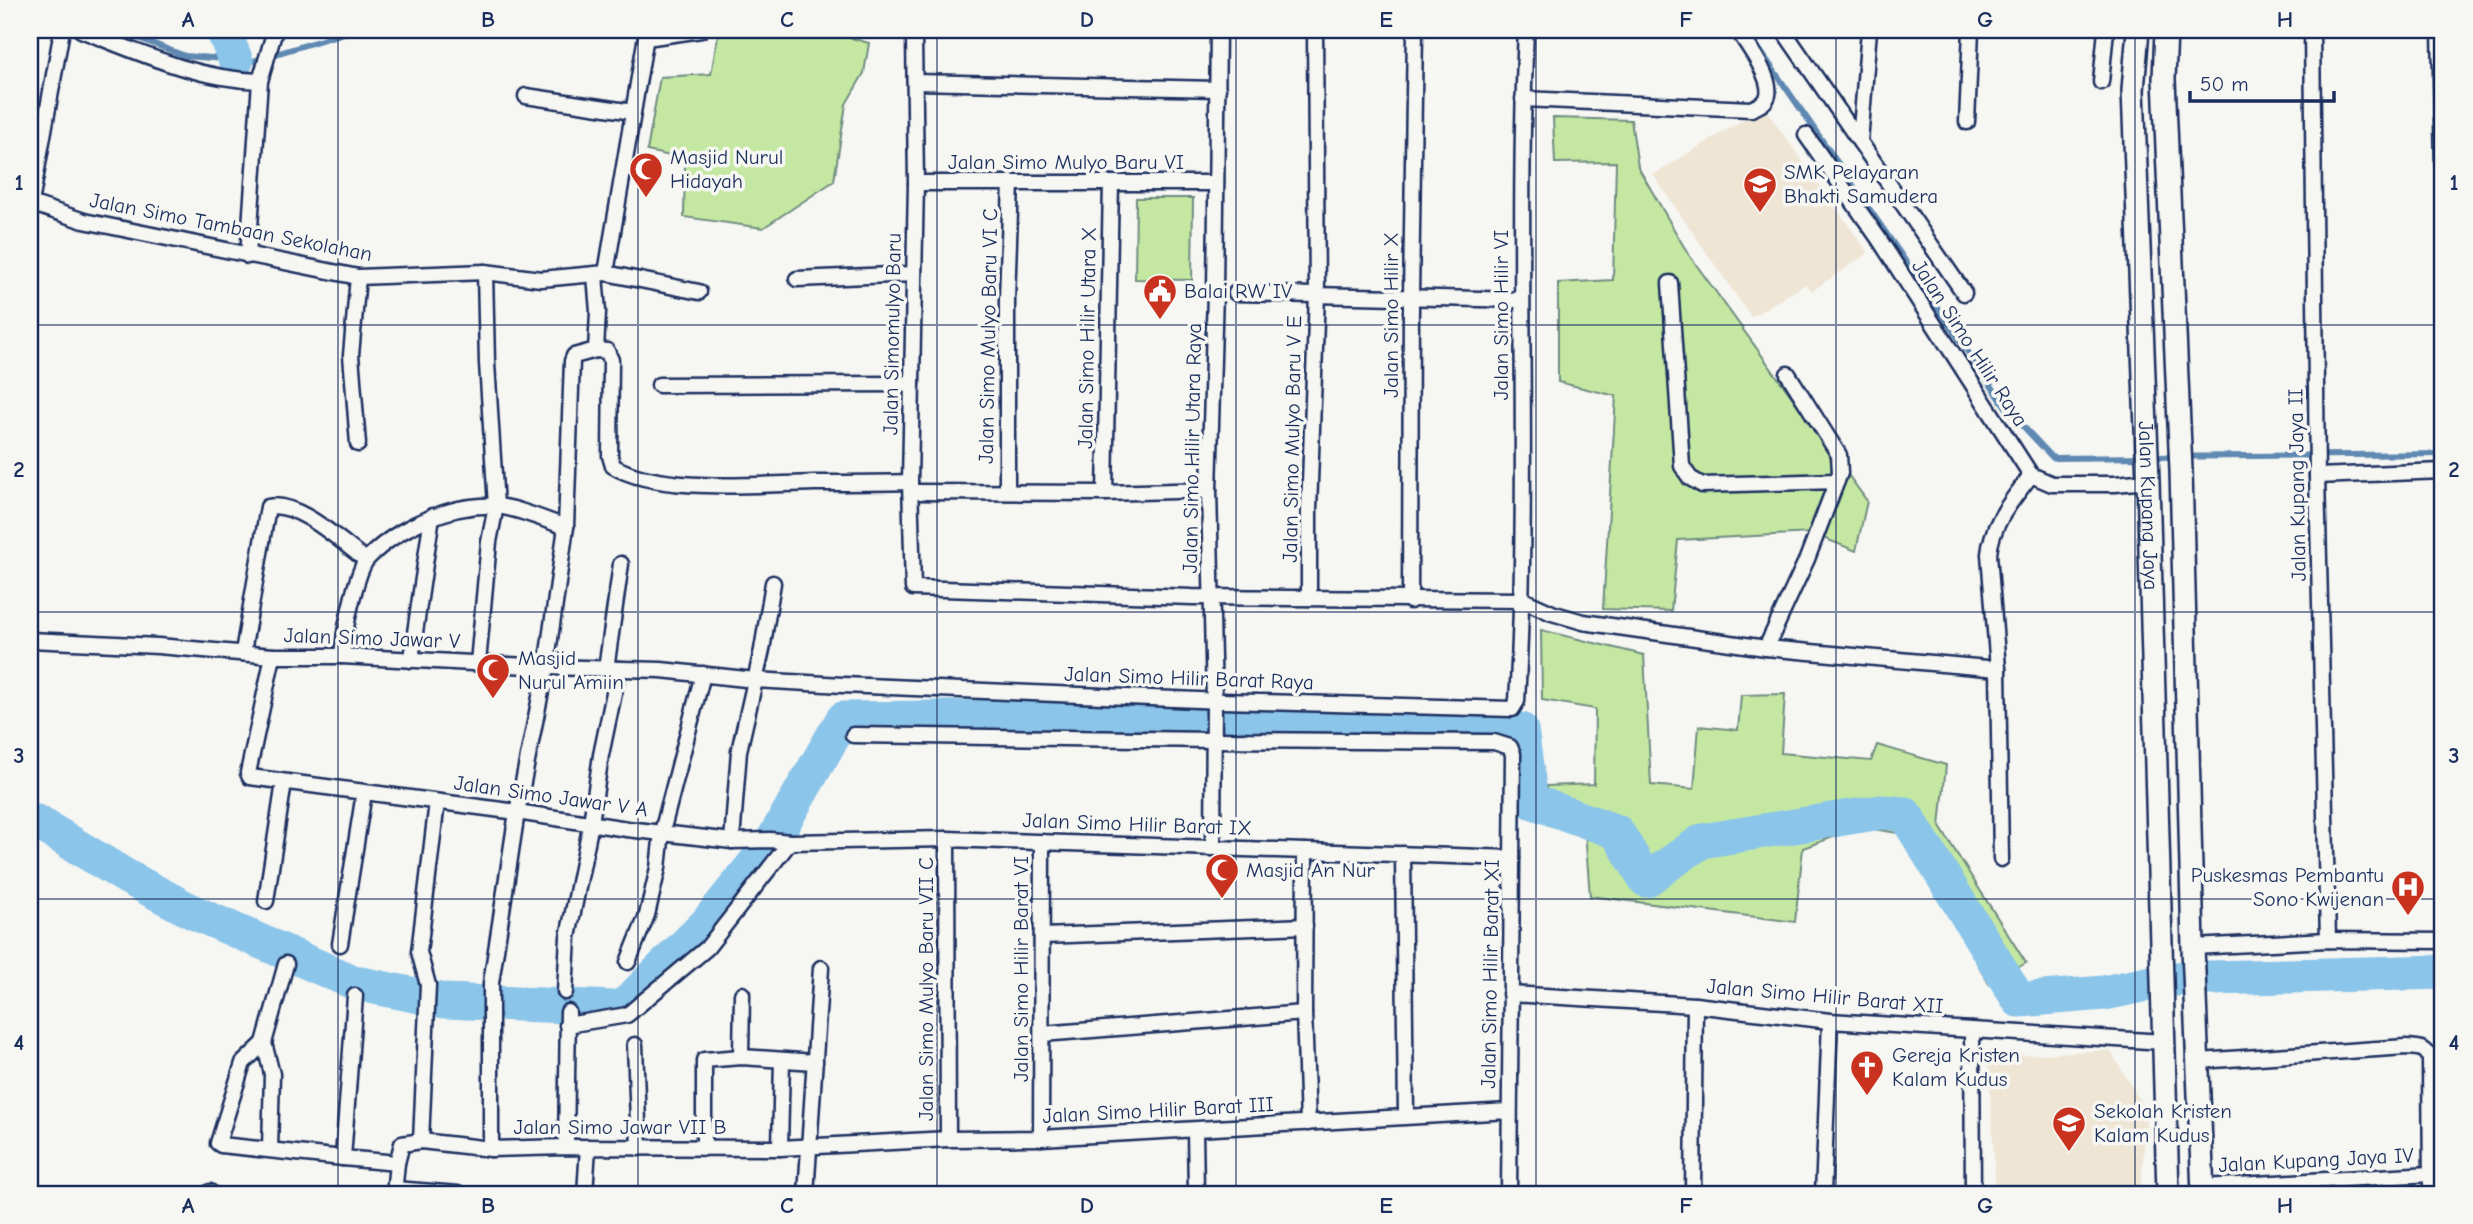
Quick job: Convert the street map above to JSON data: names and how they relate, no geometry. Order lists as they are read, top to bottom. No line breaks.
{"streets":{"main road":["Jalan Kupang Jaya"],"street":["Jalan Simo Mulyo Baru VI","Jalan Simo Tambaan Sekolahan","Jalan Simo Hilir X","Jalan Simo Hilir VI","Jalan Simomulyo Baru","Jalan Simo Mulyo Baru VI C","Jalan Simo Hilir Utara X","Jalan Simo Hilir Raya","Jalan Simo Mulyo Baru V E","Jalan Simo Hilir Utara Raya","Jalan Kupang Jaya II","Jalan Simo Jawar V","Jalan Simo Hilir Barat Raya","Jalan Simo Jawar V A","Jalan Simo Hilir Barat IX","Jalan Simo Hilir Barat VI","Jalan Simo Hilir Barat XI","Jalan Simo Mulyo Baru VII C","Jalan Simo Hilir Barat XII","Jalan Simo Hilir Barat III","Jalan Simo Jawar VII B","Jalan Kupang Jaya IV"]},"crossings":[["Jalan Simo Mulyo Baru VI","Jalan Simomulyo Baru"],["Jalan Simo Mulyo Baru VI","Jalan Simo Mulyo Baru VI C"],["Jalan Simo Mulyo Baru VI","Jalan Simo Hilir Utara X"],["Jalan Simo Mulyo Baru VI","Jalan Simo Hilir Utara Raya"],["Jalan Simo Hilir VI","Jalan Simo Hilir Barat Raya"],["Jalan Simomulyo Baru","Jalan Simo Hilir Utara Raya"],["Jalan Simo Hilir Utara Raya","Jalan Simo Hilir Barat Raya"],["Jalan Simo Hilir Utara Raya","Jalan Simo Hilir Barat IX"],["Jalan Simo Hilir Utara Raya","Jalan Simo Hilir Barat XI"],["Jalan Kupang Jaya","Jalan Kupang Jaya IV"],["Jalan Simo Jawar V","Jalan Simo Hilir Barat Raya"],["Jalan Simo Jawar V","Jalan Simo Jawar V A"],["Jalan Simo Jawar V A","Jalan Simo Hilir Barat IX"],["Jalan Simo Hilir Barat IX","Jalan Simo Hilir Barat VI"],["Jalan Simo Hilir Barat IX","Jalan Simo Hilir Barat XI"],["Jalan Simo Hilir Barat IX","Jalan Simo Mulyo Baru VII C"],["Jalan Simo Hilir Barat VI","Jalan Simo Hilir Barat III"],["Jalan Simo Hilir Barat XI","Jalan Simo Hilir Barat XII"],["Jalan Simo Hilir Barat XI","Jalan Simo Hilir Barat III"],["Jalan Simo Mulyo Baru VII C","Jalan Simo Hilir Barat III"],["Jalan Simo Hilir Barat III","Jalan Simo Jawar VII B"]],"places":{"mosque":["Masjid Nurul Hidayah","Masjid Nurul Amiin","Masjid An Nur"],"school or university":["SMK Pelayaran Bhakti Samudera","Sekolah Kristen Kalam Kudus"],"public building":["Balai RW IV"],"hospital":["Puskesmas Pembantu Sono Kwijenan"],"church":["Gereja Kristen Kalam Kudus"]},"scale_bar":"50 m","grid":{"columns":["A","B","C","D","E","F","G","H"],"rows":["1","2","3","4"]}}
